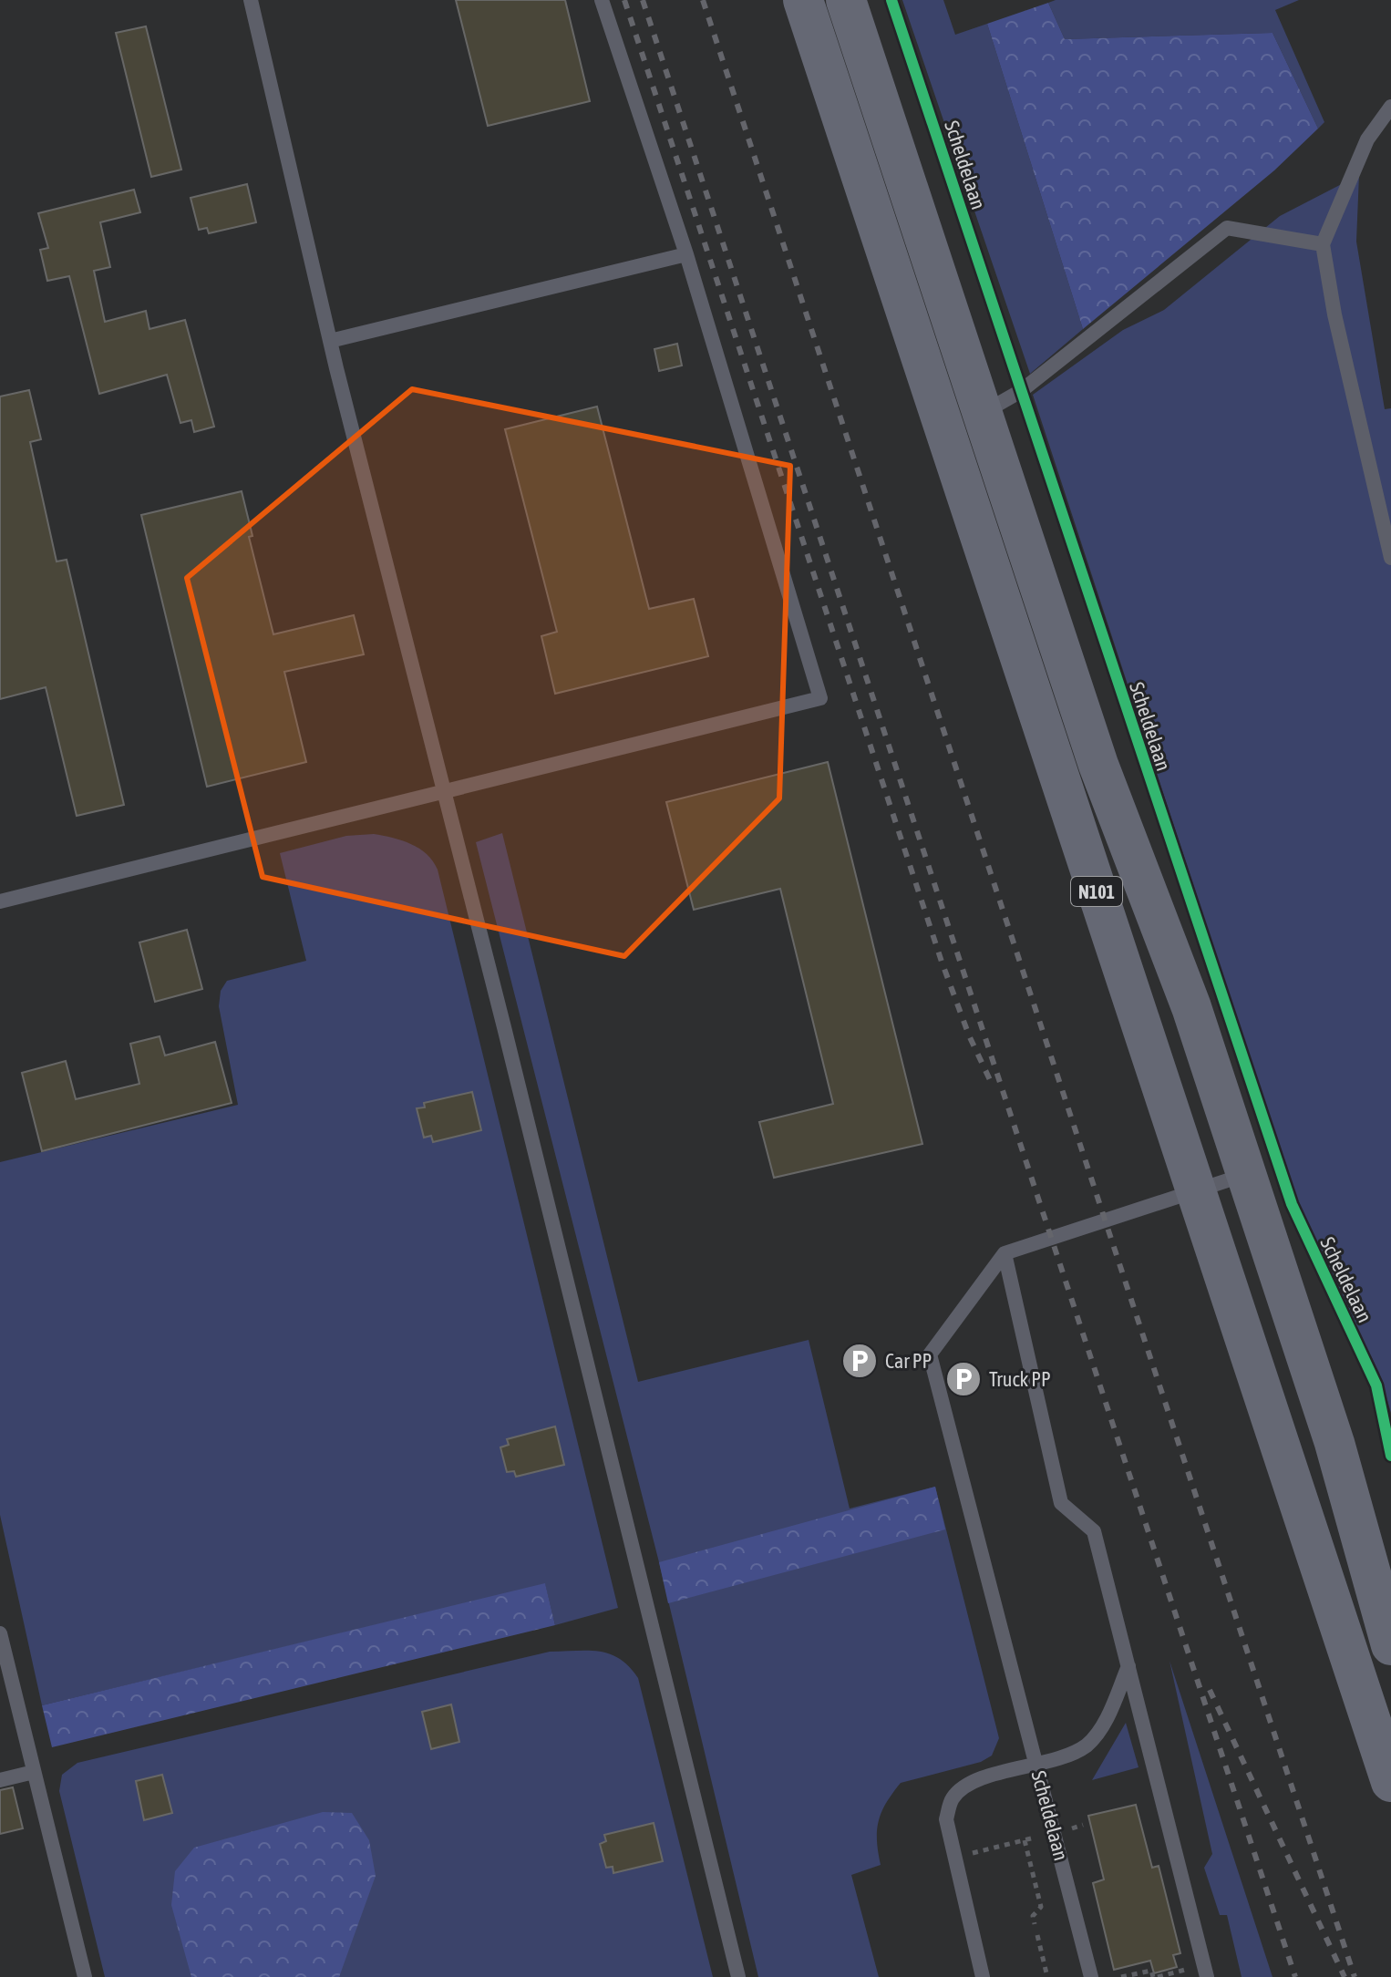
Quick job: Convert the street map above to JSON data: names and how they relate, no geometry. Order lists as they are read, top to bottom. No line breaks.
{"streets":{"main road":["N101"],"lane":["Scheldelaan"]},"places":{"parking":["Car PP","Truck PP"]}}
